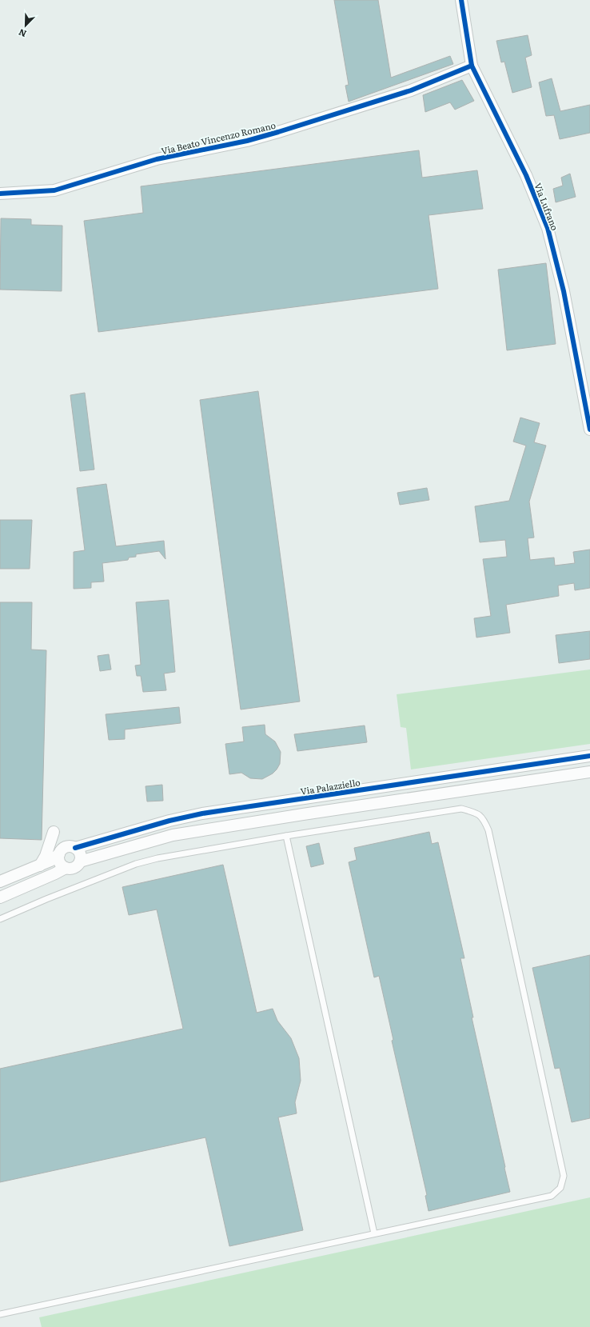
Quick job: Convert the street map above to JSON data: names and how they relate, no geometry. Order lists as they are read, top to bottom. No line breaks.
{"streets":{"street":["Via Beato Vincenzo Romano","Via Lufrano","Via Palazziello"]},"crossings":[["Via Beato Vincenzo Romano","Via Lufrano"]],"north":"bottom left"}
